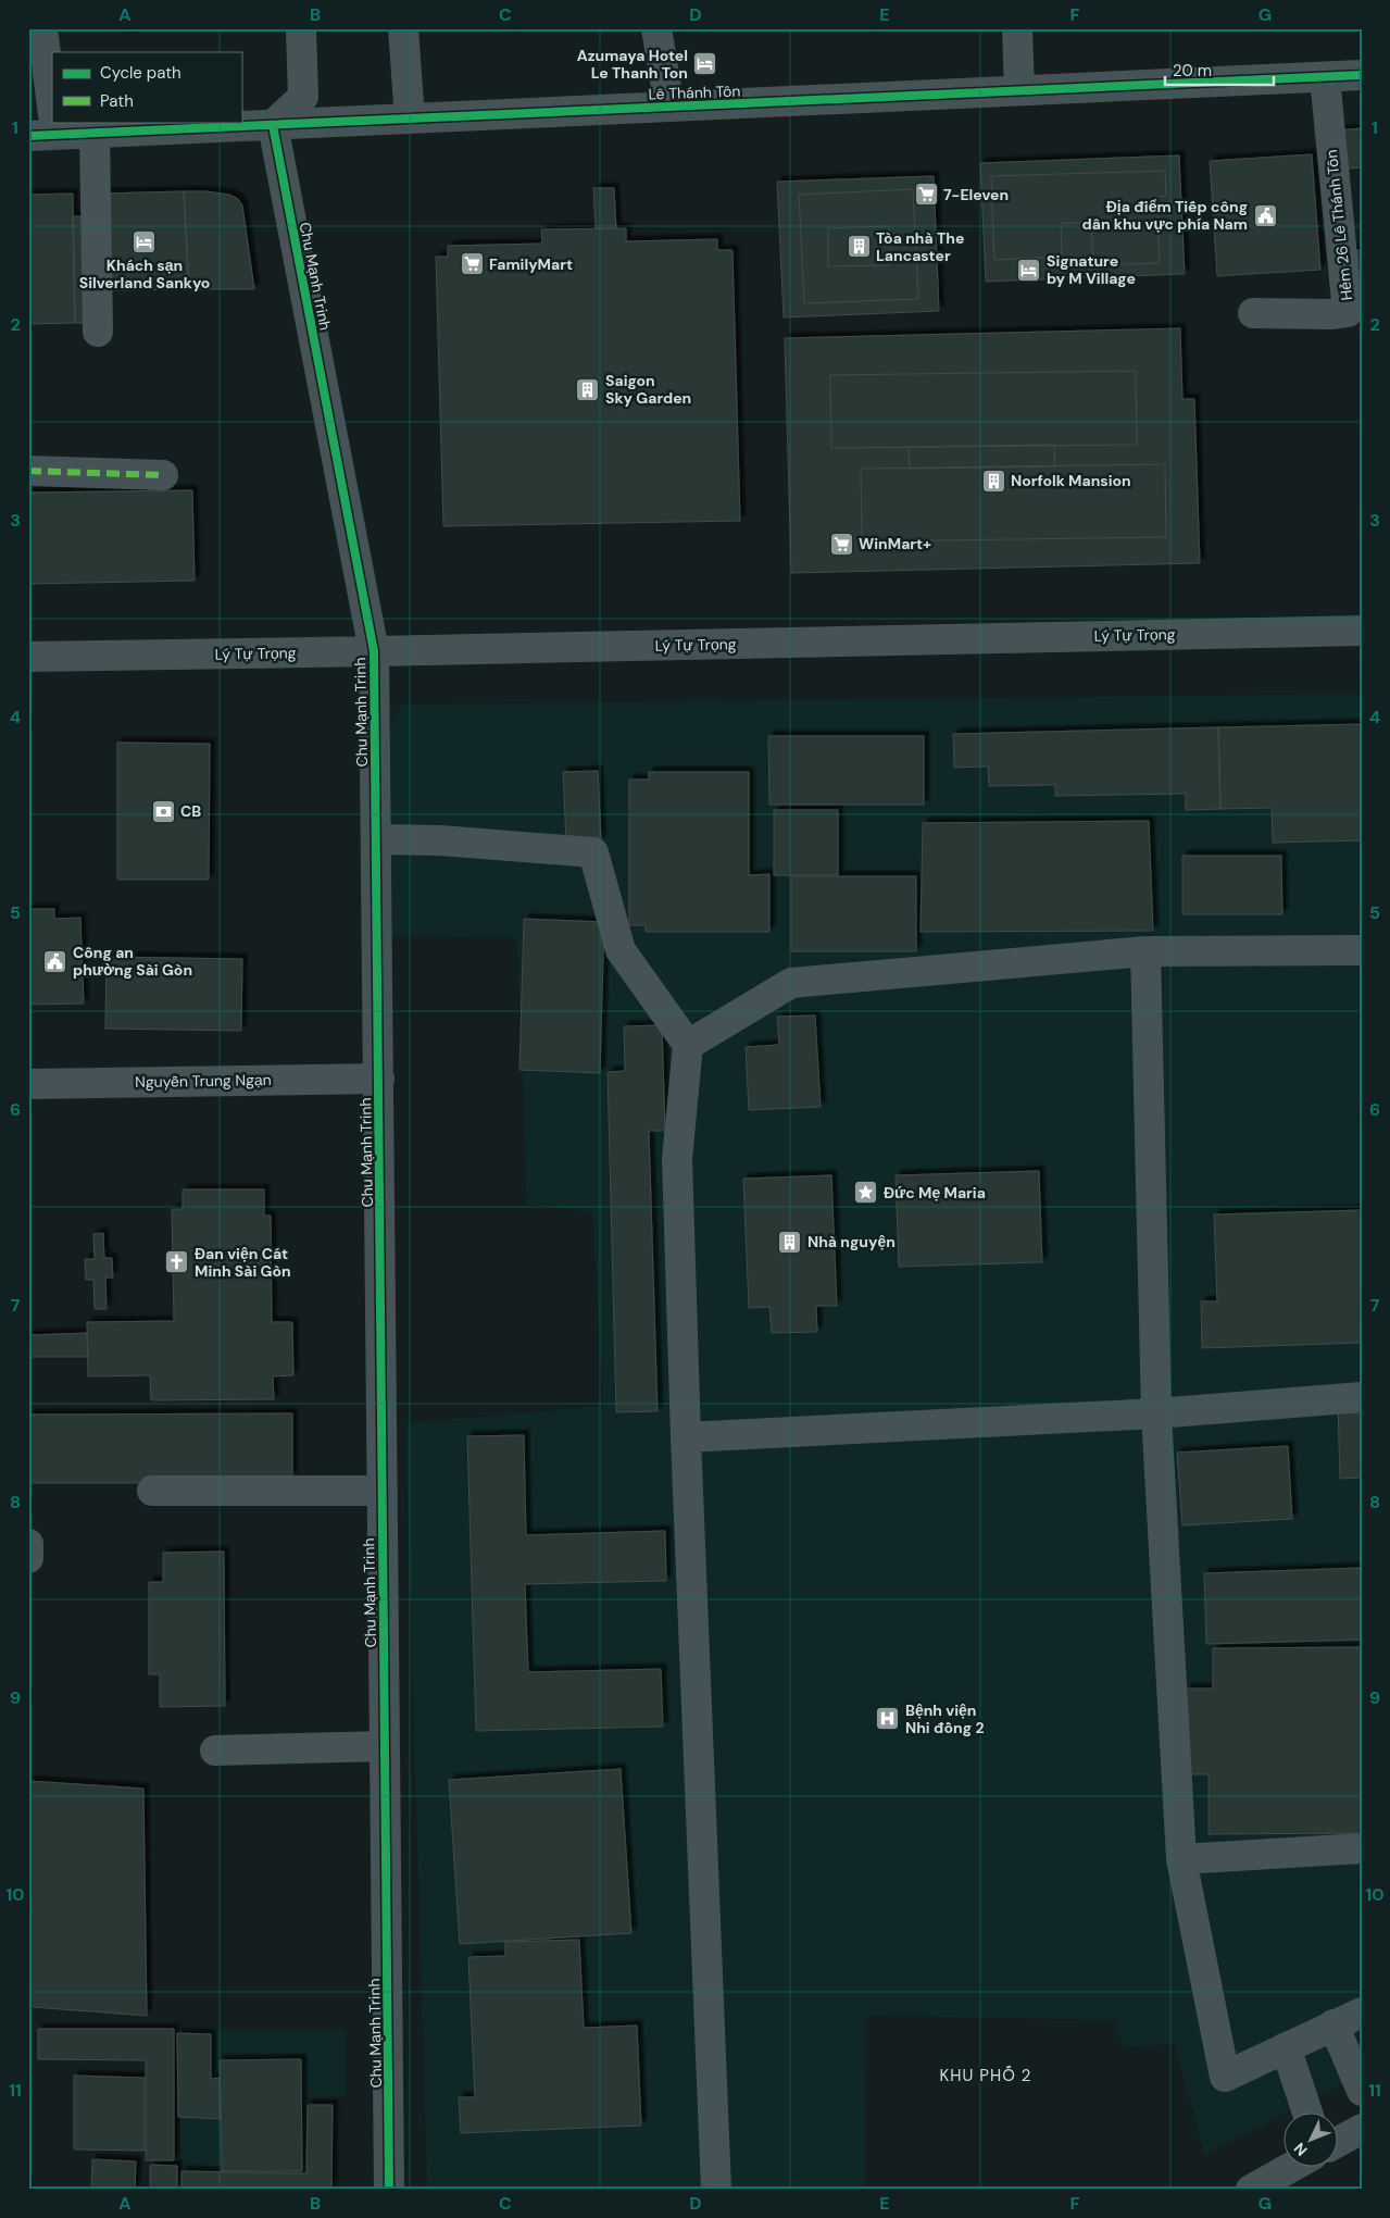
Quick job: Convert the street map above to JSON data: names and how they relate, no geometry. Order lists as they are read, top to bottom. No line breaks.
{"streets":{"street":["Lê Thánh Tôn","Hẻm 26 Lê Thánh Tôn","Chu Mạnh Trinh","Lý Tự Trọng","Nguyễn Trung Ngạn"]},"crossings":[["Lê Thánh Tôn","Hẻm 26 Lê Thánh Tôn"],["Lê Thánh Tôn","Chu Mạnh Trinh"],["Chu Mạnh Trinh","Lý Tự Trọng"],["Chu Mạnh Trinh","Nguyễn Trung Ngạn"]],"districts":["KHU PHỐ 2"],"places":{"hotel":["Azumaya Hotel Le Thanh Ton","Khách sạn Silverland Sankyo","Signature by M Village"],"supermarket":["7-Eleven","FamilyMart","WinMart+"],"public building":["Địa điểm Tiếp công dân khu vực phía Nam","Công an phường Sài Gòn"],"building":["Tòa nhà The Lancaster","Saigon Sky Garden","Norfolk Mansion","Nhà nguyện"],"bank":["CB"],"place":["Đức Mẹ Maria"],"church":["Đan viện Cát Minh Sài Gòn"],"hospital":["Bệnh viện Nhi đồng 2"]},"legend":["Cycle path","Path"],"scale_bar":"20 m","north":"bottom left","grid":{"columns":["A","B","C","D","E","F","G"],"rows":["1","2","3","4","5","6","7","8","9","10","11"]}}
